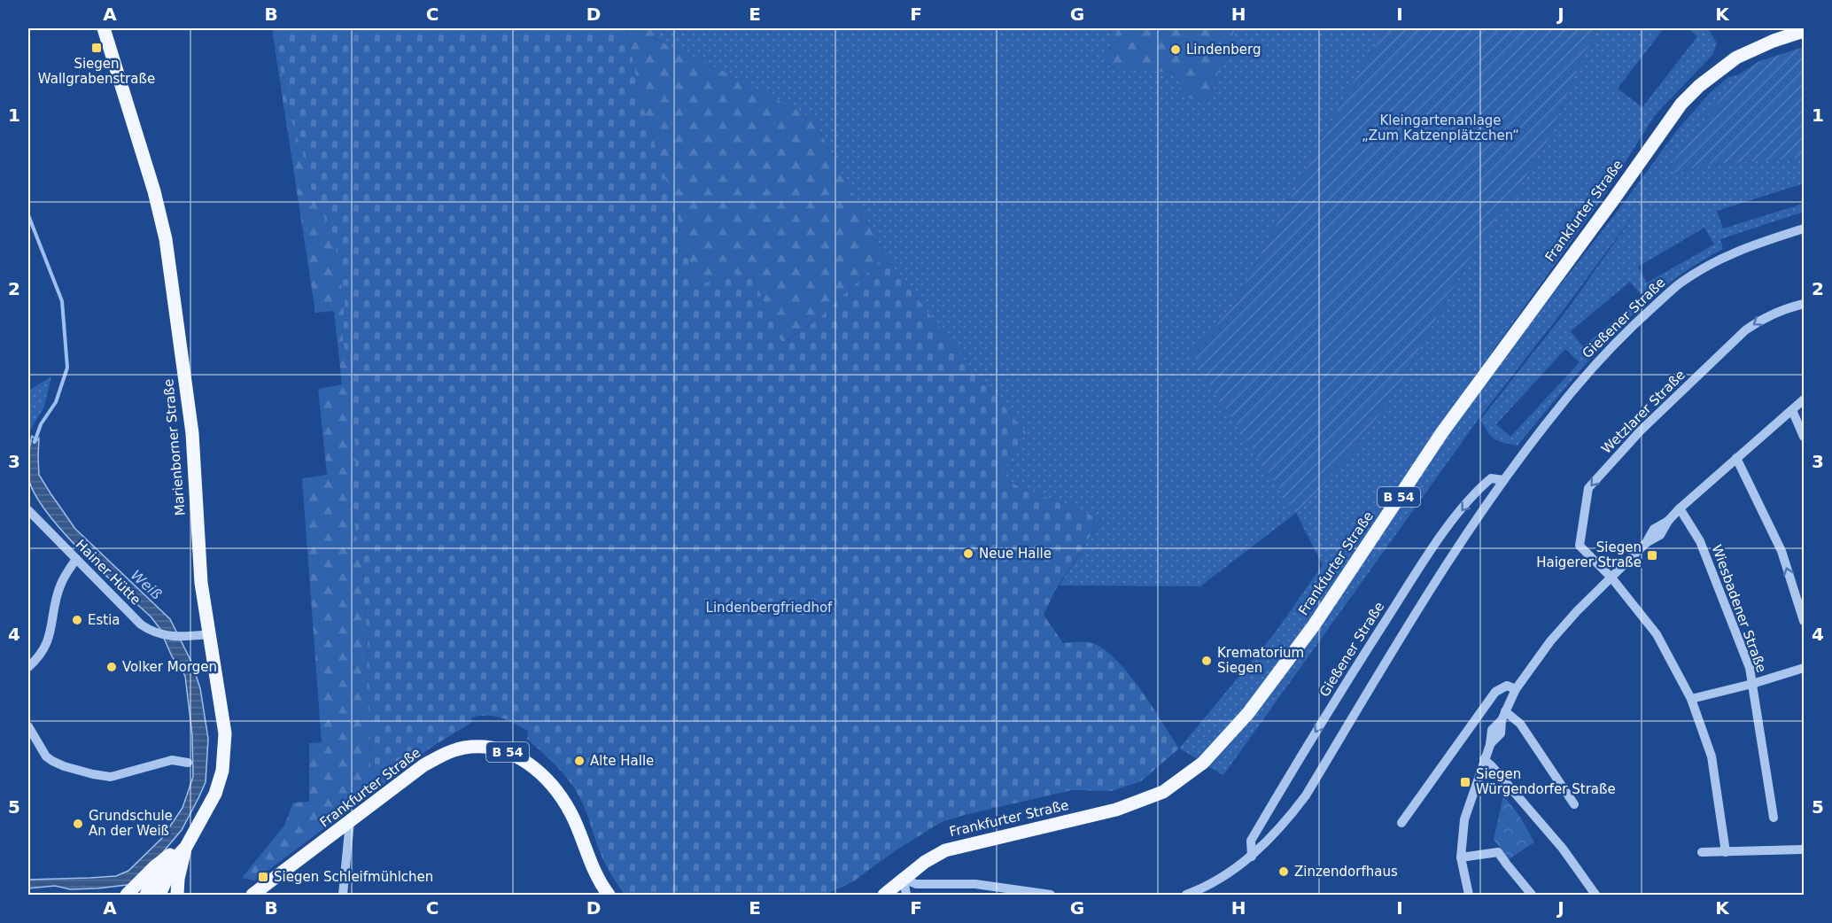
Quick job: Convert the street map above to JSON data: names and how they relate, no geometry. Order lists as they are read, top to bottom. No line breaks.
{"streets":{"main road":["Frankfurter Straße","Marienborner Straße","B 54"],"street":["Gießener Straße","Wetzlarer Straße","Hainer Hütte","Wiesbadener Straße"]},"crossings":[["Marienborner Straße","Hainer Hütte"]],"one_way":["Wetzlarer Straße"],"water":["Weiß"],"parks":["Kleingartenanlage „Zum Katzenplätzchen“","Lindenbergfriedhof"],"places":{"transit":["Siegen Wallgrabenstraße","Siegen Haigerer Straße","Siegen Würgendorfer Straße","Siegen Schleifmühlchen"],"other":["Lindenberg","Neue Halle","Estia","Krematorium Siegen","Volker Morgen","Alte Halle","Grundschule An der Weiß","Zinzendorfhaus"]},"grid":{"columns":["A","B","C","D","E","F","G","H","I","J","K"],"rows":["1","2","3","4","5"]}}
